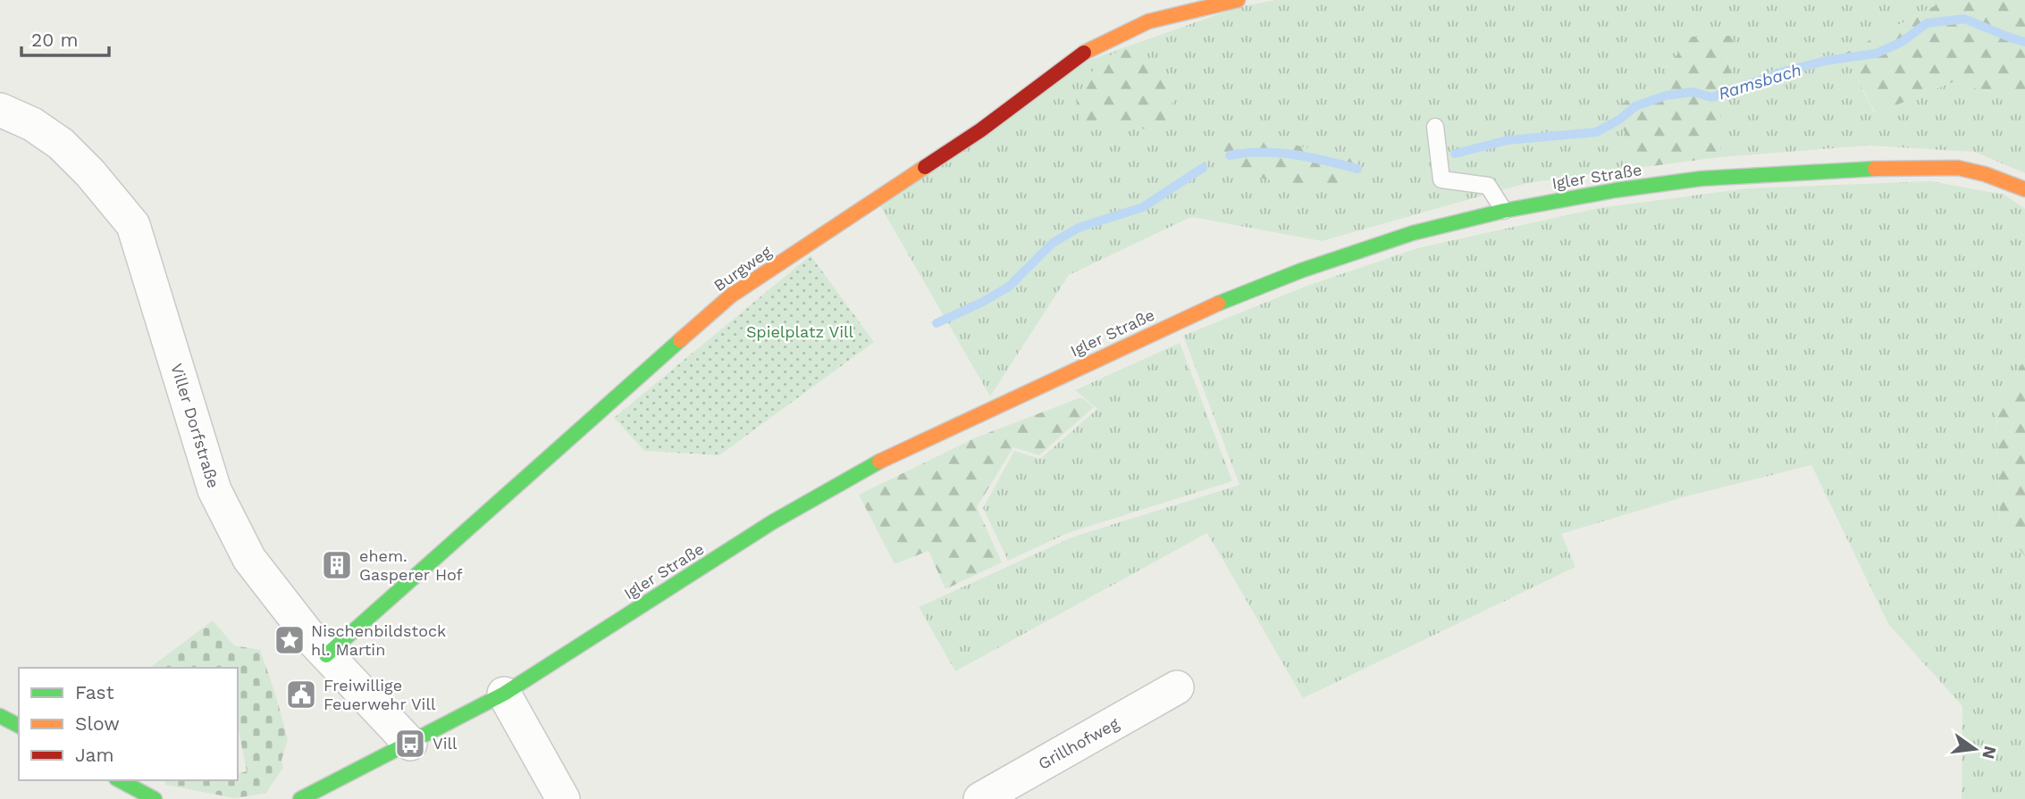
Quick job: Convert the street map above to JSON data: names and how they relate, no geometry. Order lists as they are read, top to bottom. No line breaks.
{"streets":{"main road":["Igler Straße","Burgweg"],"street":["Viller Dorfstraße","Grillhofweg"]},"crossings":[["Igler Straße","Viller Dorfstraße"],["Burgweg","Viller Dorfstraße"]],"water":["Ramsbach"],"parks":["Spielplatz Vill"],"places":{"building":["ehem. Gasperer Hof"],"place":["Nischenbildstock hl. Martin"],"public building":["Freiwillige Feuerwehr Vill"],"bus stop":["Vill"]},"legend":["Fast","Slow","Jam"],"scale_bar":"20 m","north":"right"}
